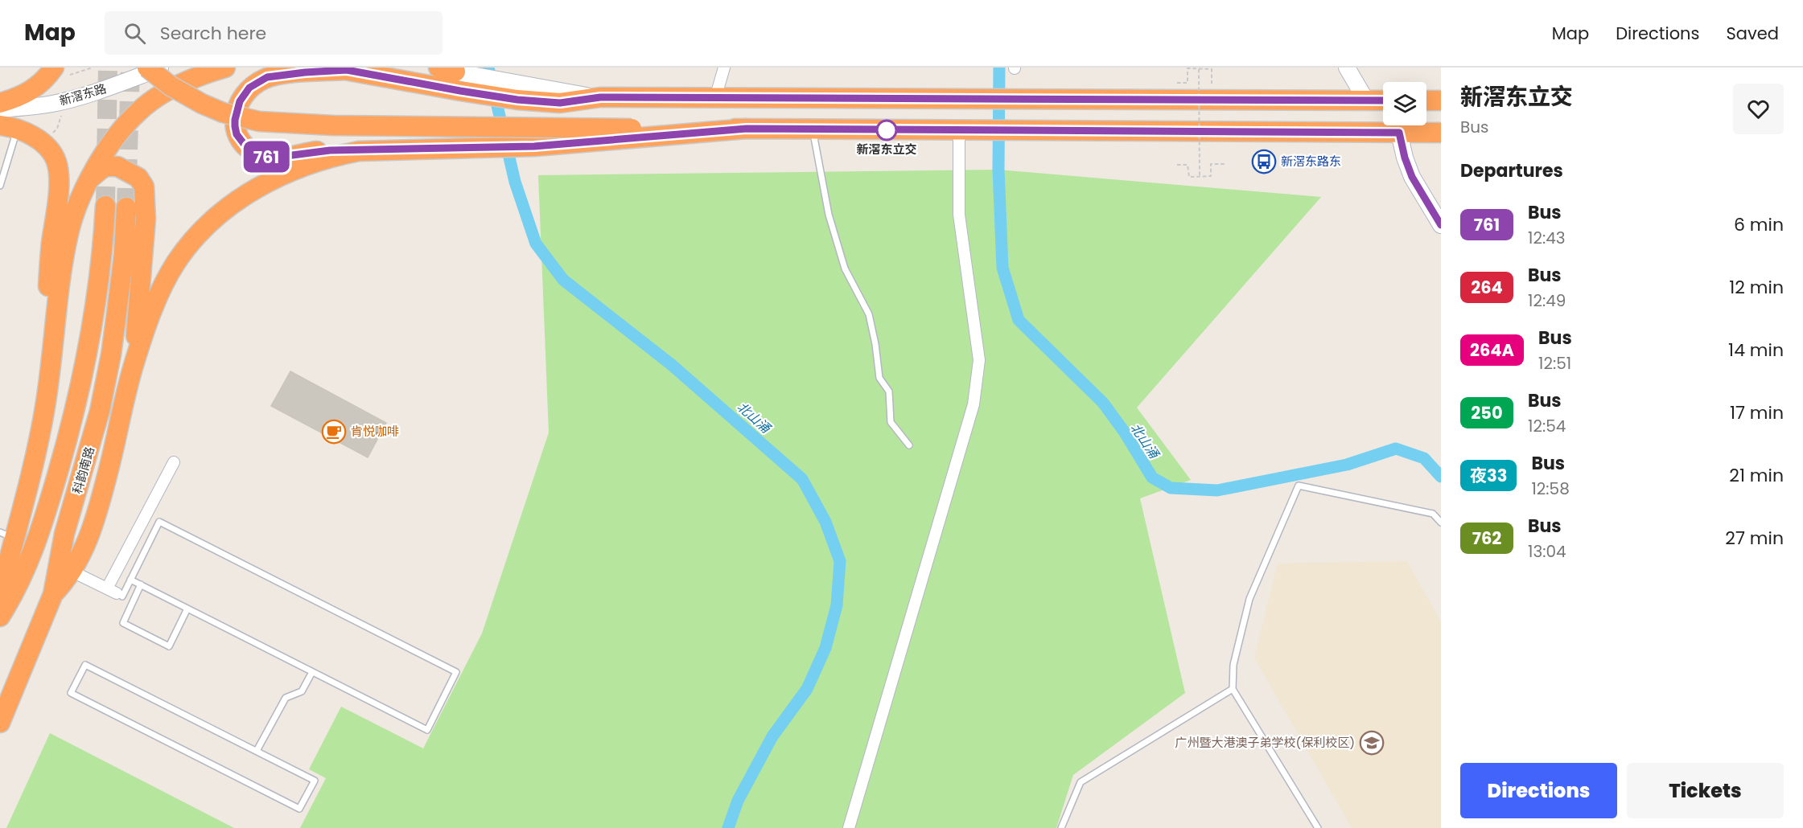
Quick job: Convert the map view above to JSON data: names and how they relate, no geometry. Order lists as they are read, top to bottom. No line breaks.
{"streets":{"highway":["科韵南路"],"street":["新滘东路"]},"water":["北山涌"],"places":{"other":["新滘东立交"],"bus stop":["新滘东路东"],"cafe":["肯悦咖啡"],"school or university":["广州暨大港澳子弟学校(保利校区)"]},"lines":["bus line 761"],"page":{"header":"Map","search":"Search here","nav":["Map","Directions","Saved"],"on_map":"761","heading":[["新滘东立交","Bus"],"Departures"],"list":[{"mark":"761","name":"Bus","note":"12:43","value":"6 min"},{"mark":"264","name":"Bus","note":"12:49","value":"12 min"},{"mark":"264A","name":"Bus","note":"12:51","value":"14 min"},{"mark":"250","name":"Bus","note":"12:54","value":"17 min"},{"mark":"夜33","name":"Bus","note":"12:58","value":"21 min"},{"mark":"762","name":"Bus","note":"13:04","value":"27 min"}],"buttons":["Directions","Tickets"]}}
